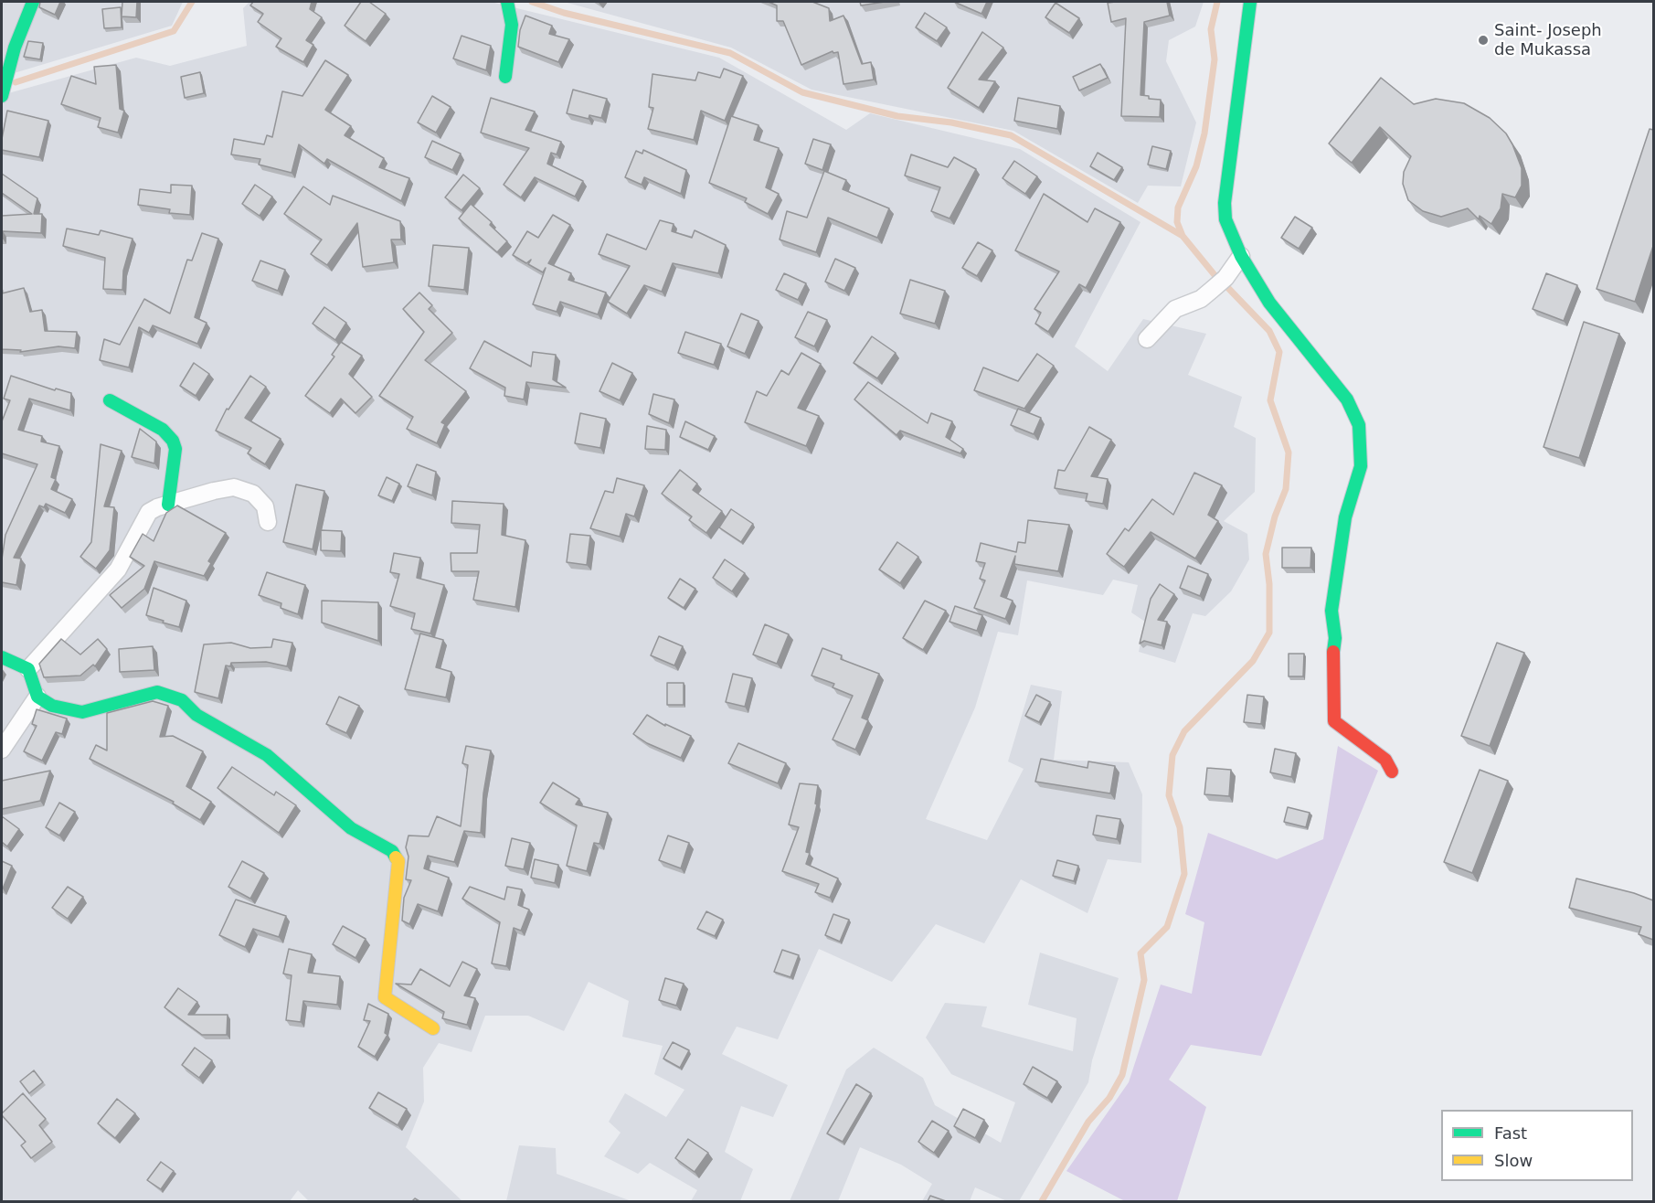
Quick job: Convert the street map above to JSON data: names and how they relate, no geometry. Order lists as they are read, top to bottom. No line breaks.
{"places":["Saint- Joseph de Mukassa"],"legend":["Fast","Slow"]}
